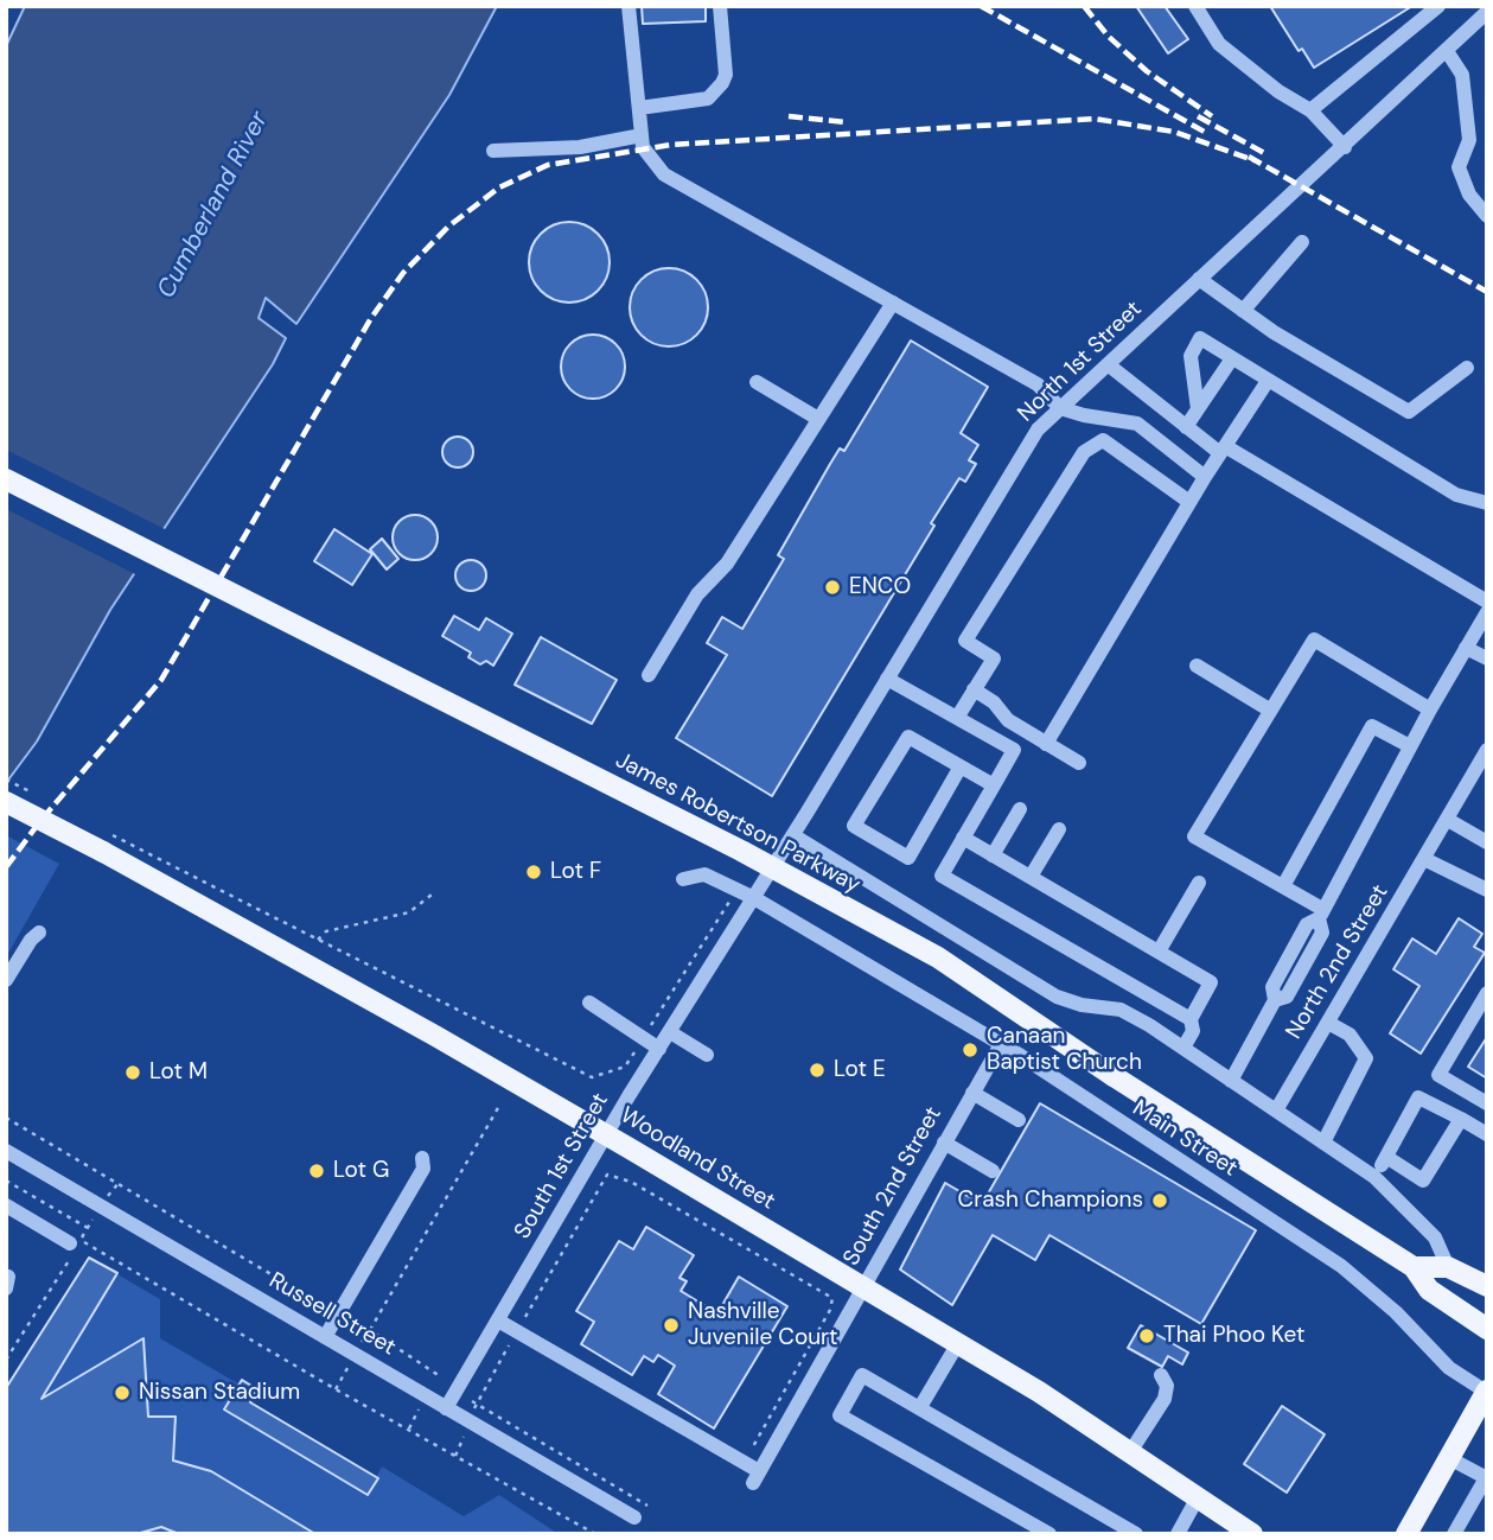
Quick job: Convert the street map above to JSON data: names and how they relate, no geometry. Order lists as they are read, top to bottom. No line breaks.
{"streets":{"main road":["James Robertson Parkway","Woodland Street"],"street":["North 1st Street","North 2nd Street","Main Street","South 1st Street","South 2nd Street","Russell Street"]},"crossings":[["North 1st Street","South 1st Street"],["Main Street","South 1st Street"],["Main Street","South 2nd Street"],["Woodland Street","South 1st Street"],["Woodland Street","South 2nd Street"],["South 1st Street","Russell Street"]],"water":["Cumberland River"],"places":["ENCO","Lot F","Canaan Baptist Church","Lot E","Lot M","Lot G","Crash Champions","Nashville Juvenile Court","Thai Phoo Ket","Nissan Stadium"]}
